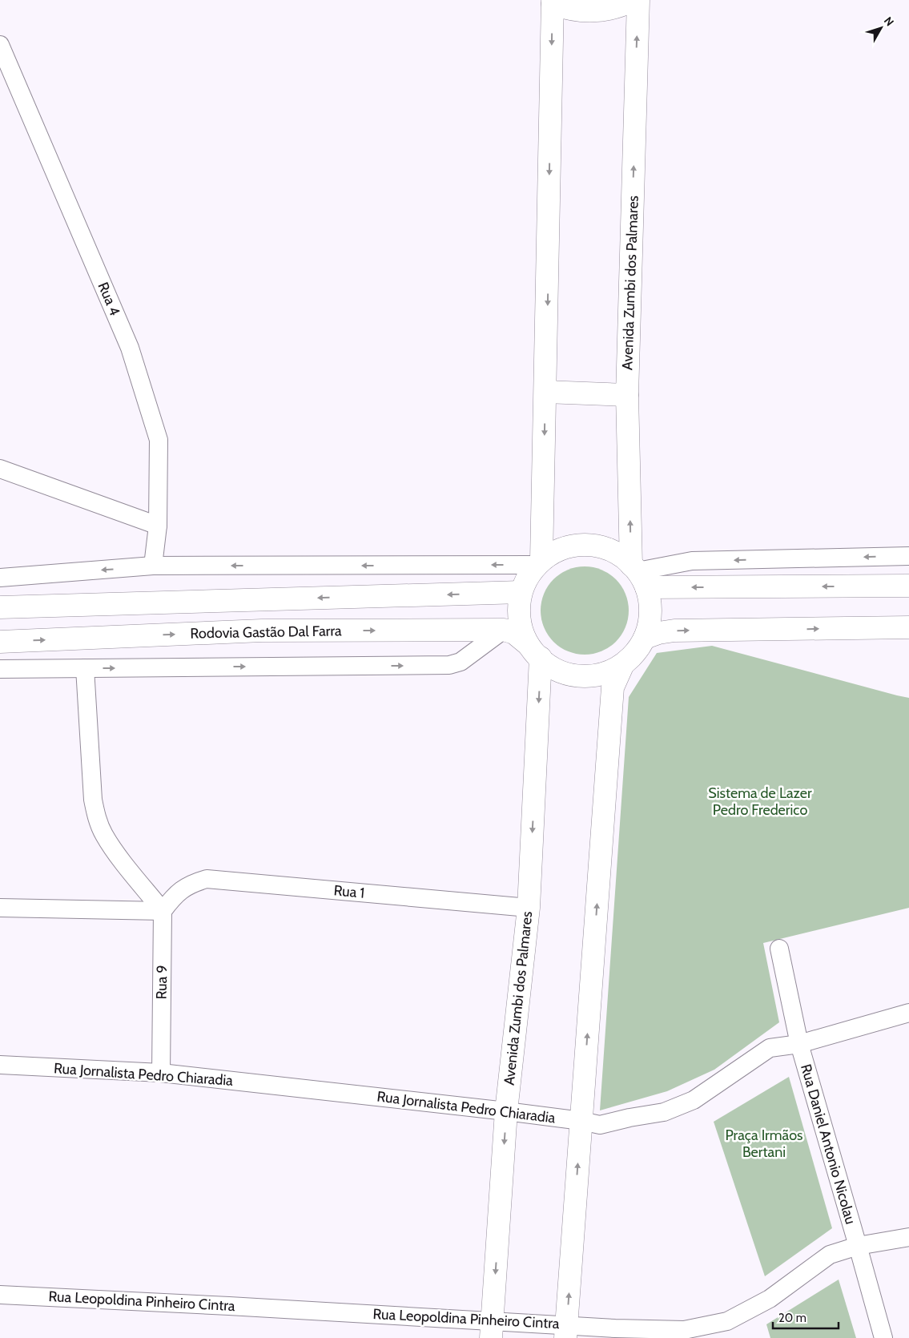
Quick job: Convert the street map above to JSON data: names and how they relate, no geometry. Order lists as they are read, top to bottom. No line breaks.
{"streets":{"street":["Avenida Zumbi dos Palmares","Rua 4","Rodovia Gastão Dal Farra","Rua 1","Rua 9","Rua Jornalista Pedro Chiaradia","Rua Daniel Antonio Nicolau","Rua Leopoldina Pinheiro Cintra"]},"crossings":[["Avenida Zumbi dos Palmares","Rodovia Gastão Dal Farra"],["Avenida Zumbi dos Palmares","Rua 1"],["Avenida Zumbi dos Palmares","Rua Jornalista Pedro Chiaradia"],["Avenida Zumbi dos Palmares","Rua Leopoldina Pinheiro Cintra"],["Rua 1","Rua 9"],["Rua 9","Rua Jornalista Pedro Chiaradia"],["Rua Jornalista Pedro Chiaradia","Rua Daniel Antonio Nicolau"],["Rua Daniel Antonio Nicolau","Rua Leopoldina Pinheiro Cintra"]],"parks":["Sistema de Lazer Pedro Frederico","Praça Irmãos Bertani"],"scale_bar":"20 m","north":"top right"}
